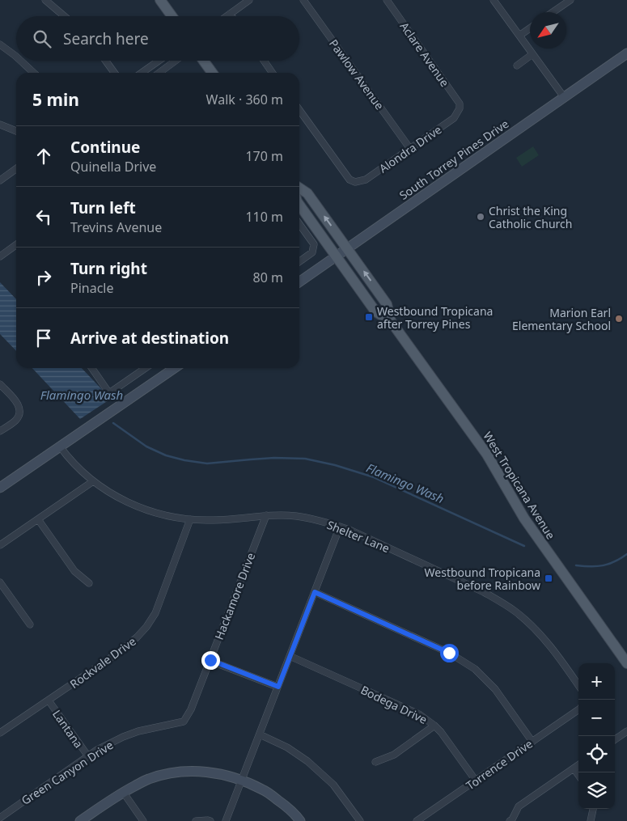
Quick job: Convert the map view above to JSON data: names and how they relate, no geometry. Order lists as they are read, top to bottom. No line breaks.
{"streets":{"main road":["South Torrey Pines Drive","West Tropicana Avenue"],"street":["Aclare Avenue","Pawlow Avenue","Alondra Drive","Shelter Lane","Hackamore Drive","Rockvale Drive","Bodega Drive","Lantana","Torrence Drive","Green Canyon Drive"]},"crossings":[["Aclare Avenue","Alondra Drive"],["Pawlow Avenue","Alondra Drive"],["South Torrey Pines Drive","West Tropicana Avenue"],["Shelter Lane","Hackamore Drive"],["Shelter Lane","Rockvale Drive"],["Hackamore Drive","Green Canyon Drive"],["Rockvale Drive","Lantana"],["Bodega Drive","Torrence Drive"],["Lantana","Green Canyon Drive"]],"water":["Flamingo Wash"],"places":{"other":["Christ the King Catholic Church","Marion Earl Elementary School"],"transit":["Westbound Tropicana after Torrey Pines","Westbound Tropicana before Rainbow"]},"north":"bottom left","page":{"search":"Search here","heading":["5 min","Walk · 360 m"],"list":[["Continue","Quinella Drive","170 m"],["Turn left","Trevins Avenue","110 m"],["Turn right","Pinacle","80 m"],"Arrive at destination"],"map_buttons":["+","−"]}}
